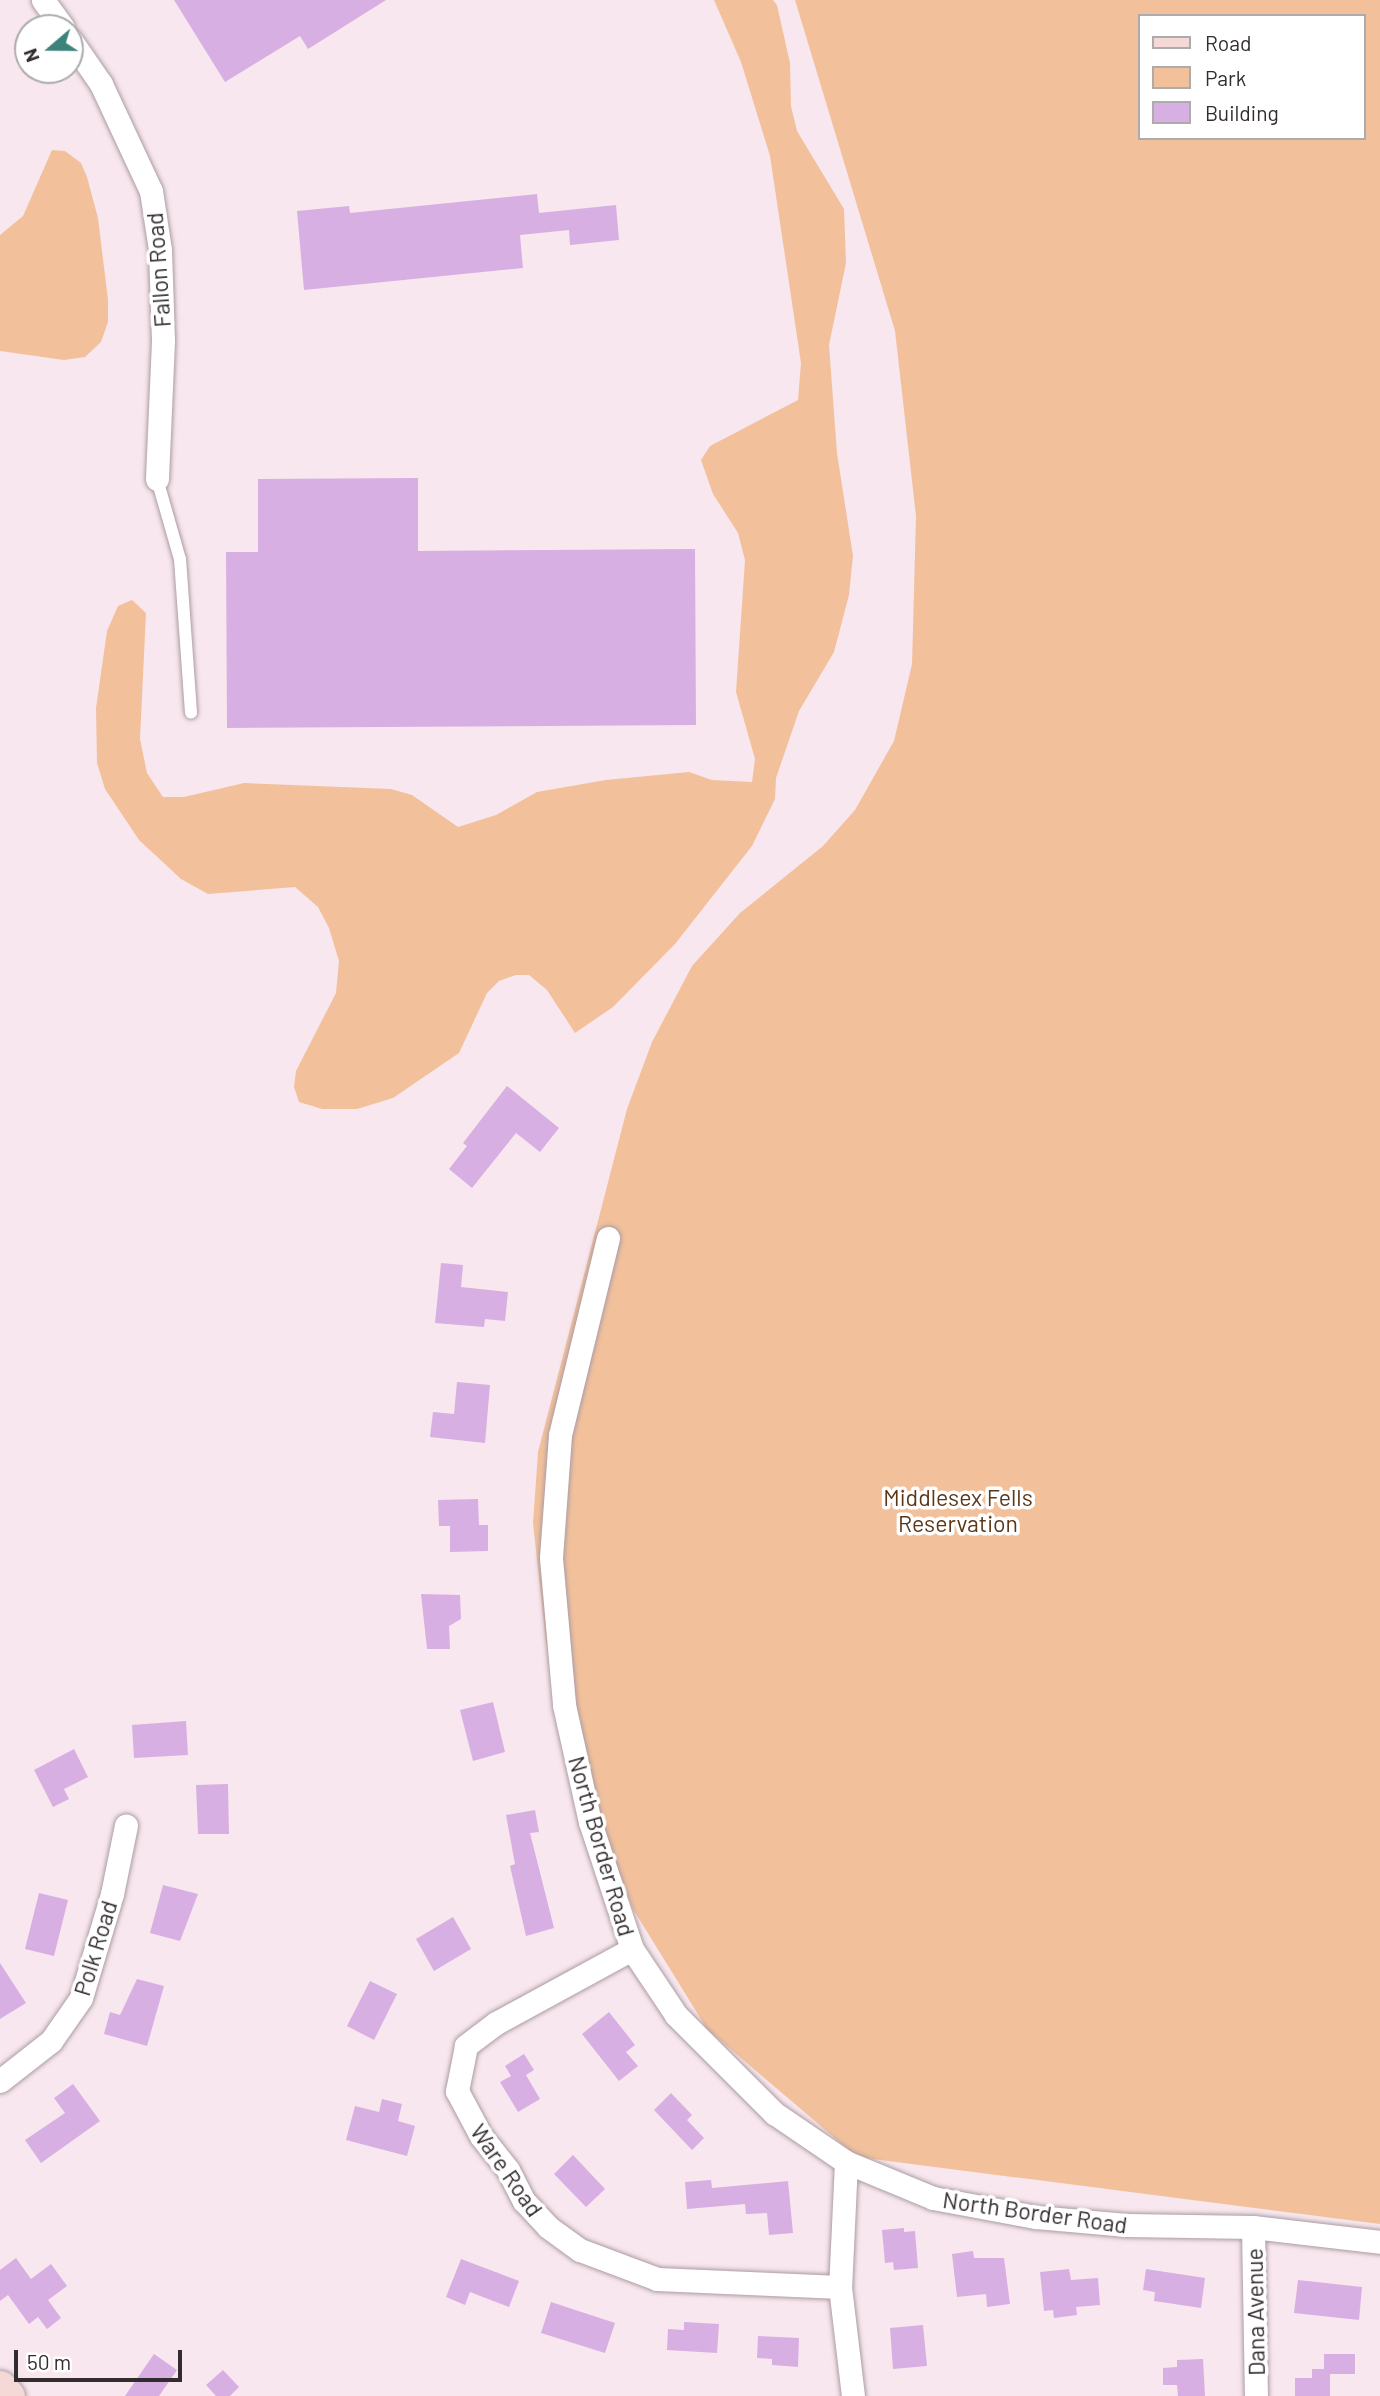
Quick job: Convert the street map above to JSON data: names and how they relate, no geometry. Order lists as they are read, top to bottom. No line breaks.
{"streets":{"street":["Fallon Road","North Border Road","Polk Road","Ware Road","Dana Avenue"]},"crossings":[["North Border Road","Ware Road"],["North Border Road","Dana Avenue"]],"parks":["Middlesex Fells Reservation"],"legend":["Road","Park","Building"],"scale_bar":"50 m","north":"left"}
